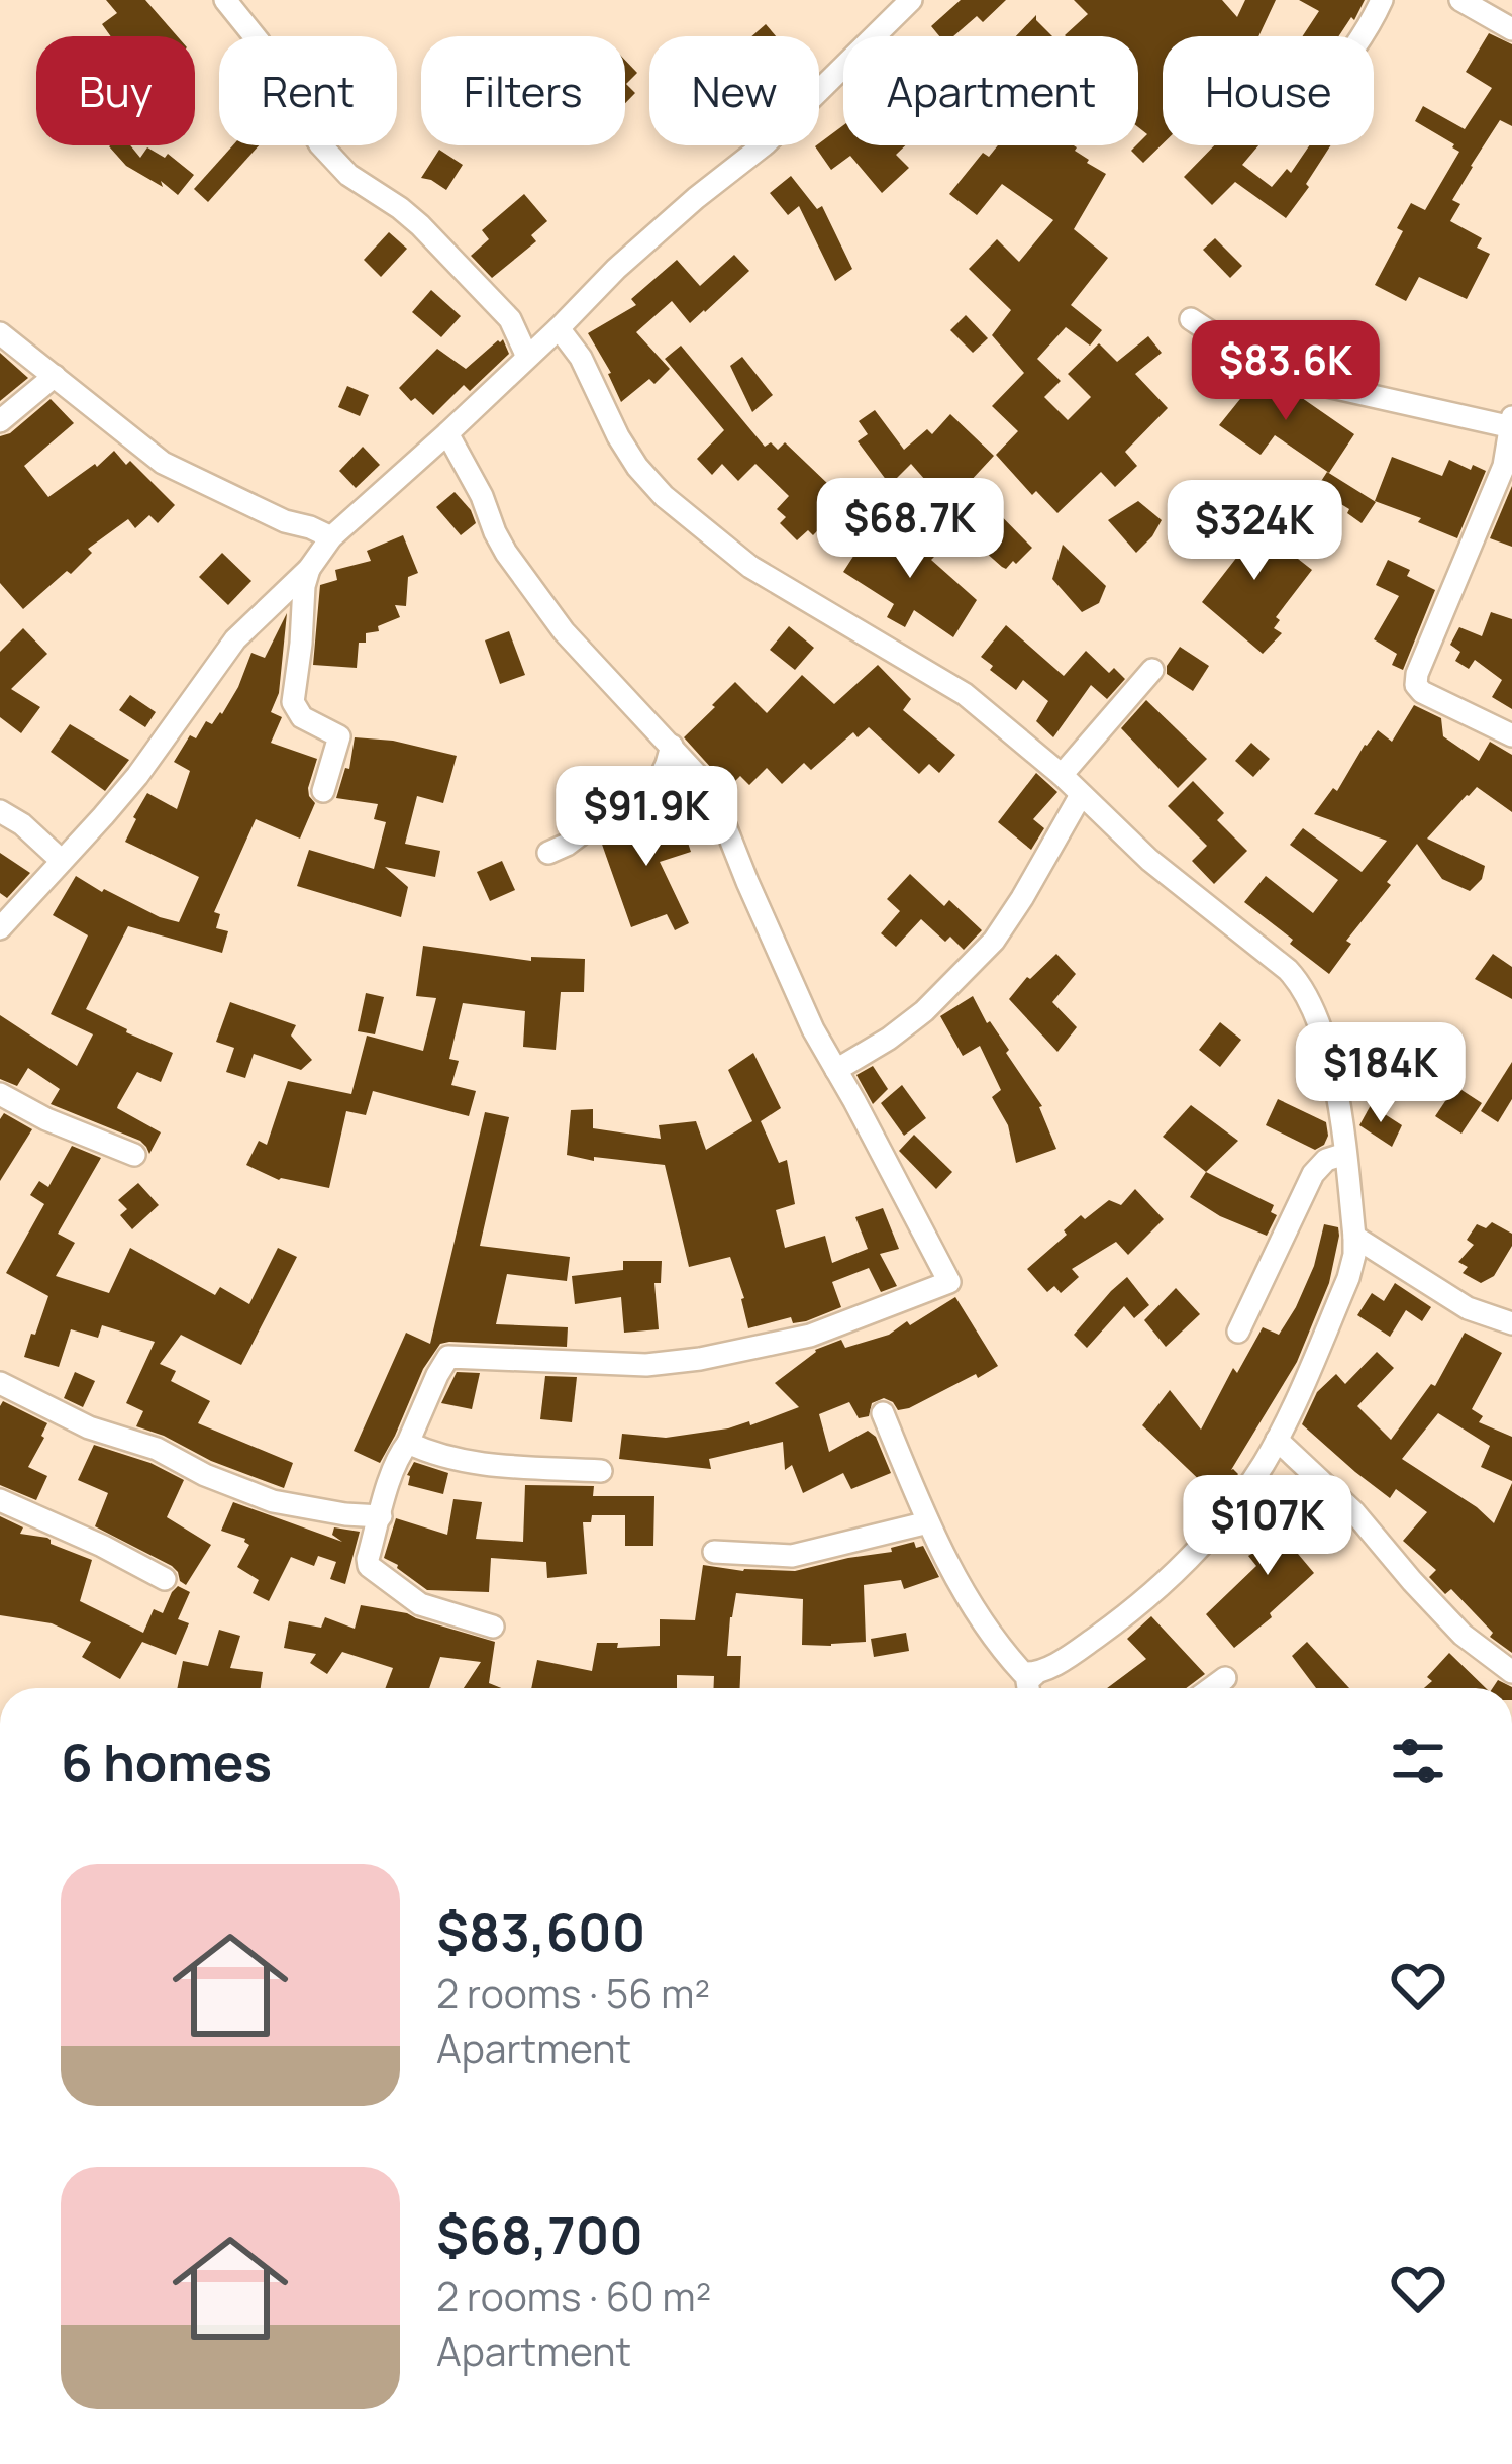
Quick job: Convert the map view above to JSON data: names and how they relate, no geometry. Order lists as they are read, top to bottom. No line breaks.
{"page":{"chip":["Buy","Rent","Filters","New","Apartment","House"],"price":["$83.6K","$68.7K","$324K","$91.9K","$184K","$107K"],"heading":"6 homes","list":[{"name":"$83,600","note":"2 rooms · 56 m² · Apartment"},{"name":"$68,700","note":"2 rooms · 60 m² · Apartment"}]}}
